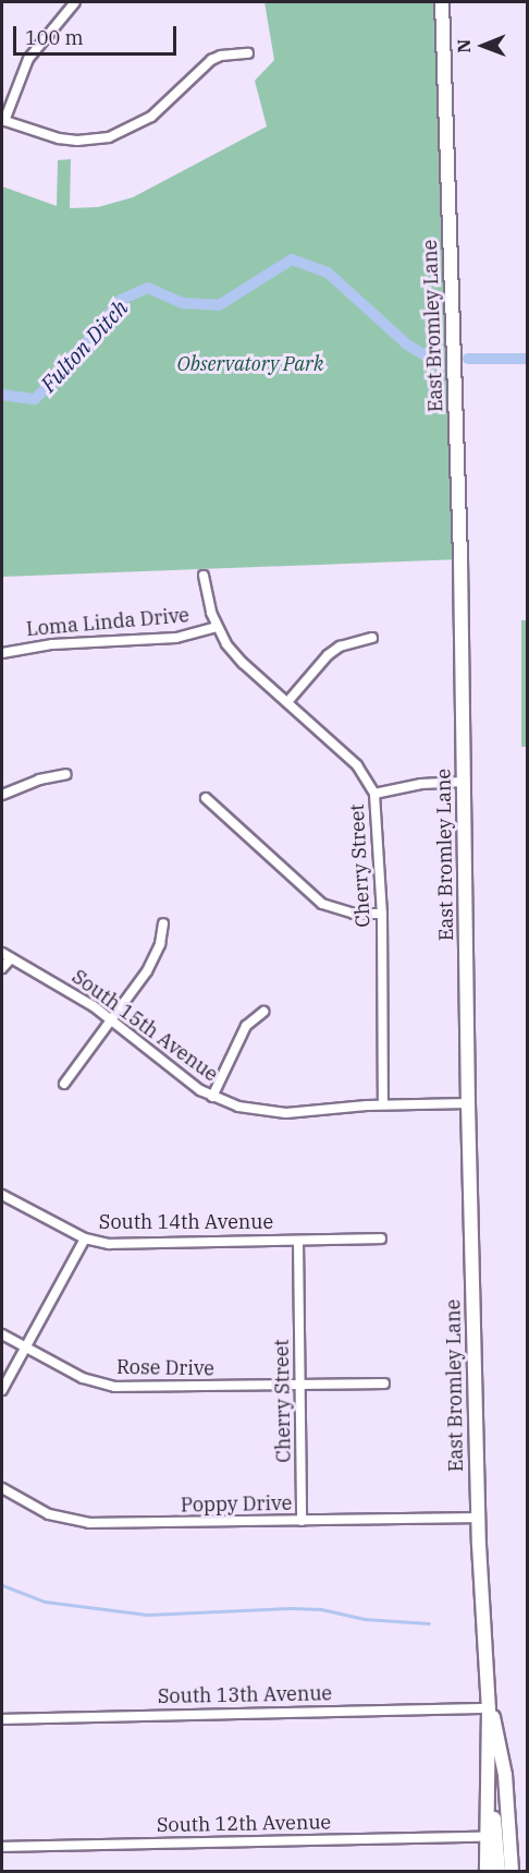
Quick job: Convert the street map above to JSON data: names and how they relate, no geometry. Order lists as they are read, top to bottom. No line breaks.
{"streets":{"main road":["East Bromley Lane"],"street":["Loma Linda Drive","Cherry Street","South 15th Avenue","South 14th Avenue","Rose Drive","Poppy Drive","South 13th Avenue","South 12th Avenue"]},"crossings":[["East Bromley Lane","South 15th Avenue"],["East Bromley Lane","Poppy Drive"],["East Bromley Lane","South 13th Avenue"],["East Bromley Lane","South 12th Avenue"],["Loma Linda Drive","Cherry Street"],["Cherry Street","South 15th Avenue"],["Cherry Street","South 14th Avenue"],["Cherry Street","Rose Drive"],["Cherry Street","Poppy Drive"]],"water":["Fulton Ditch"],"parks":["Observatory Park"],"scale_bar":"100 m","north":"left"}
